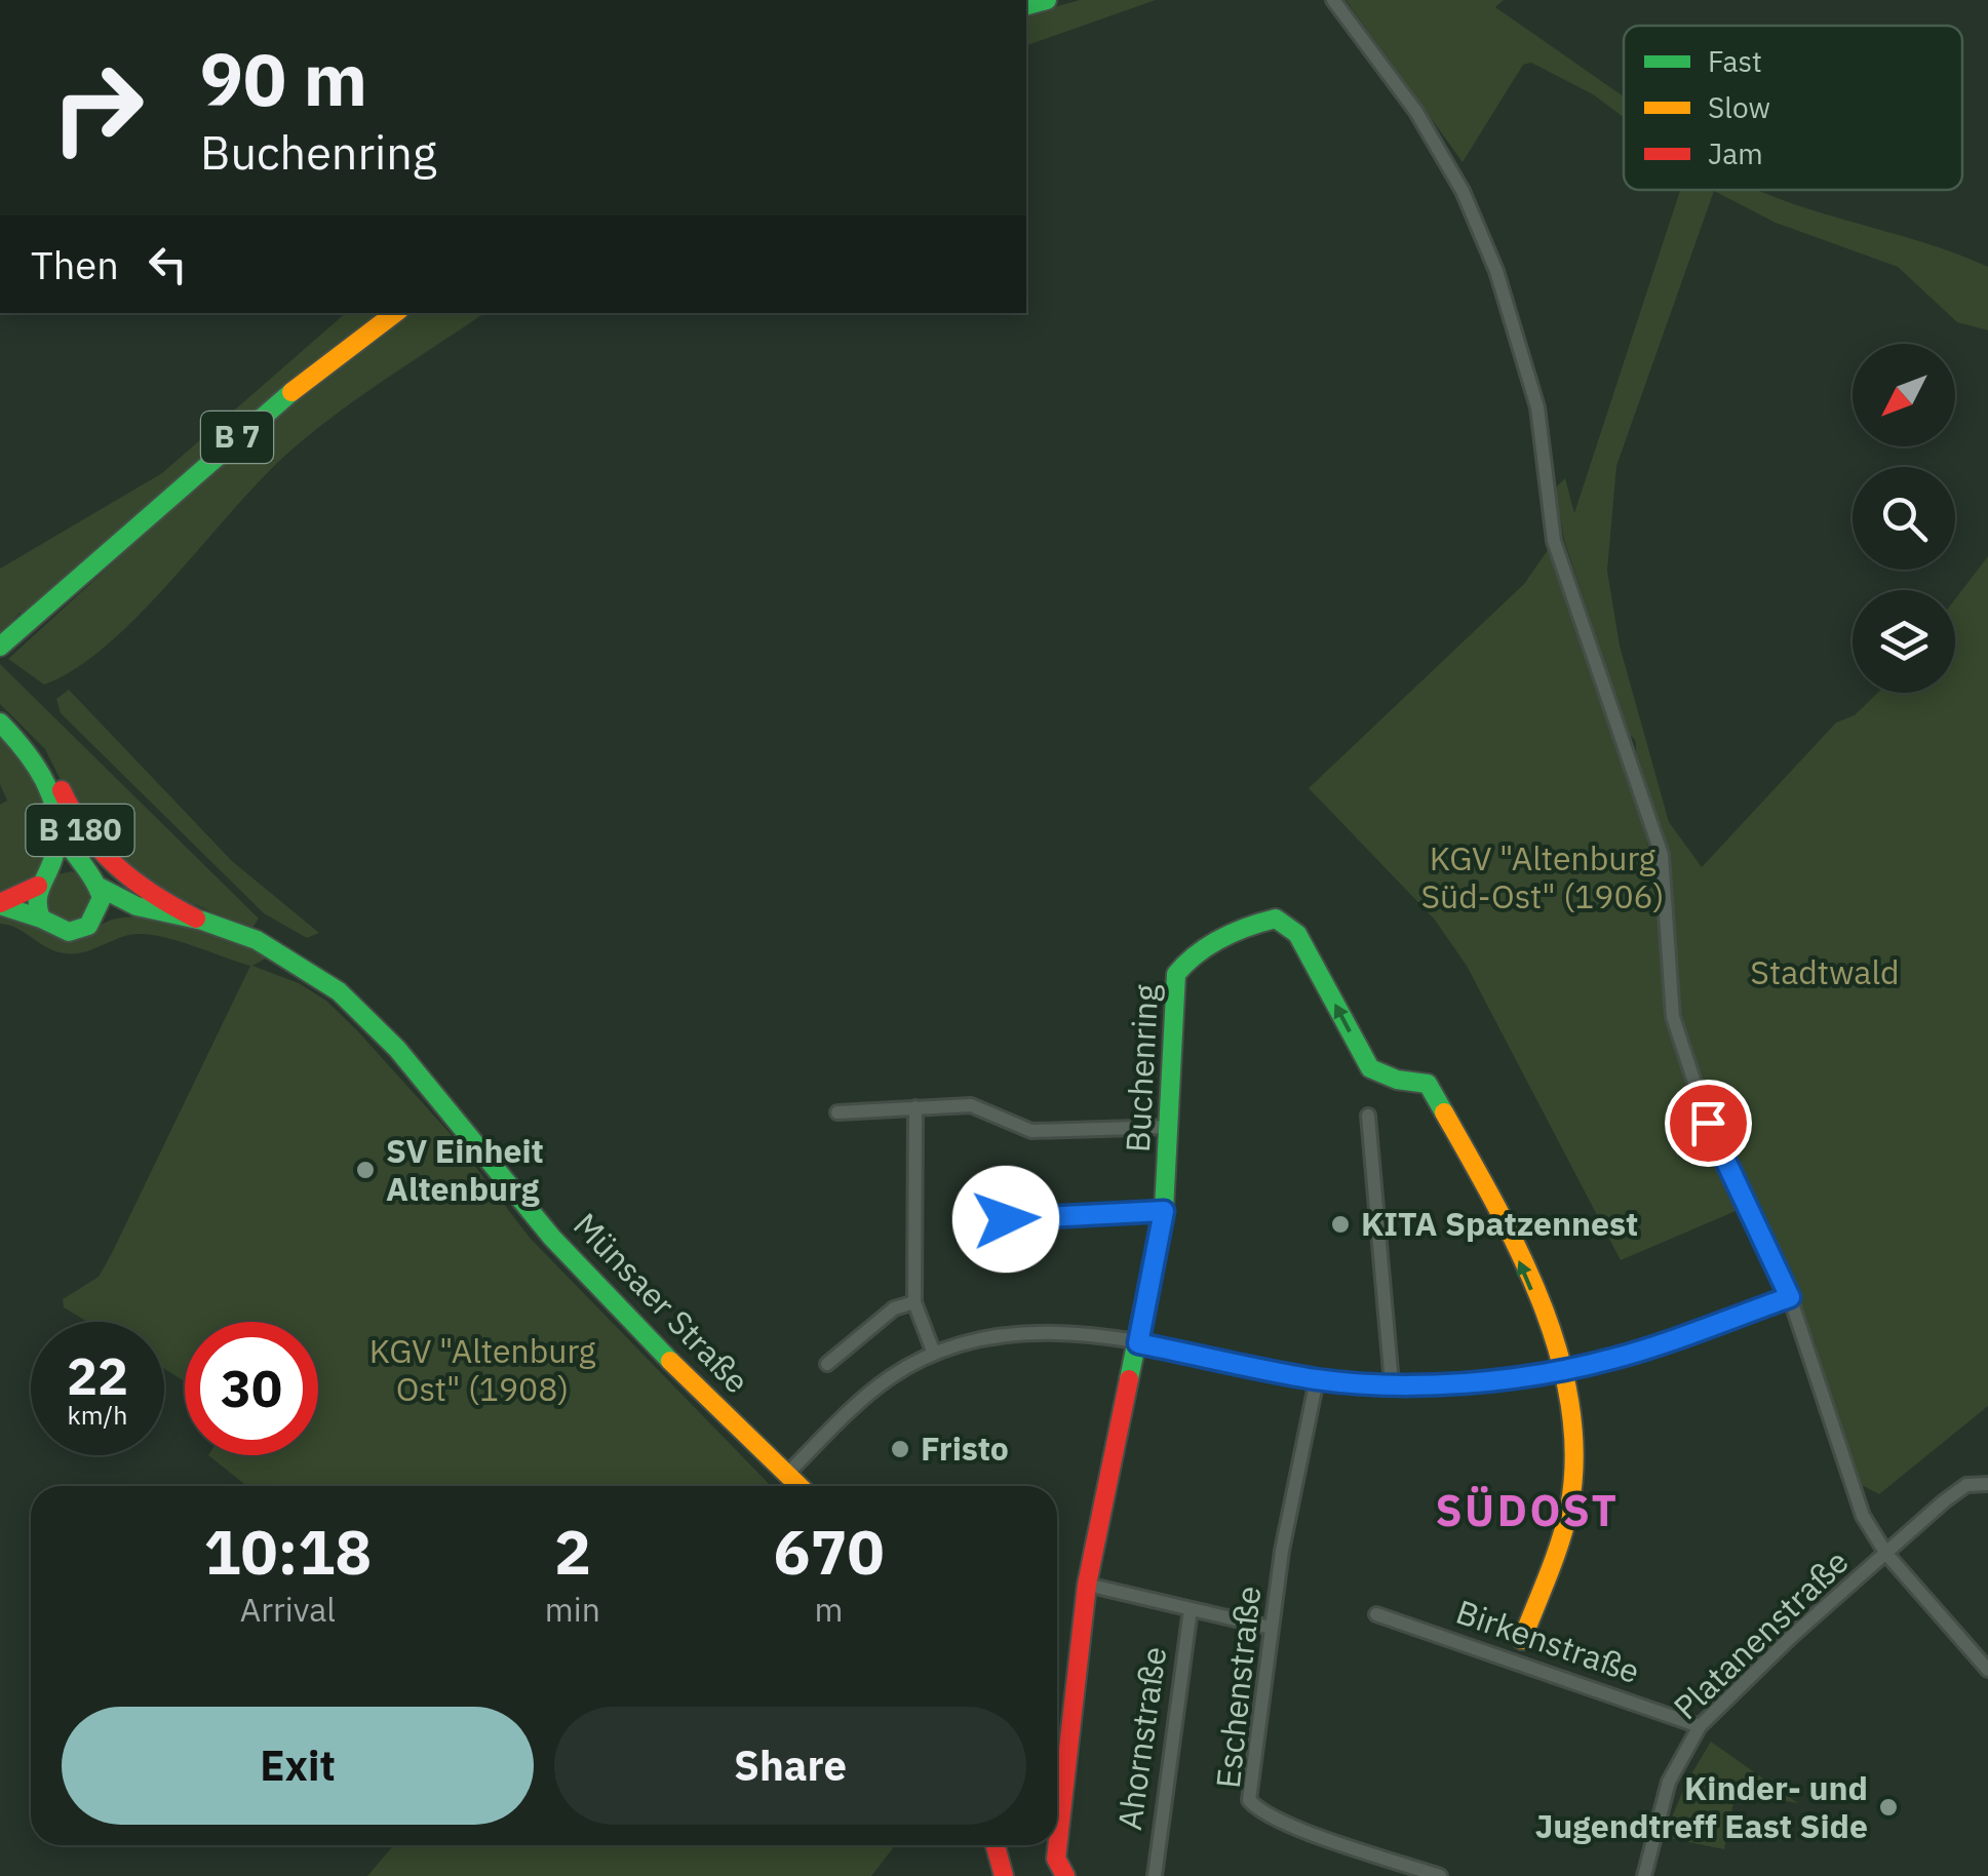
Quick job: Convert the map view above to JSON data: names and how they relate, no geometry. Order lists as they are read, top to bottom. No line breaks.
{"streets":{"main road":["B 7","B 180","Buchenring","Münsaer Straße","Birkenstraße","Ahornstraße"],"street":["Platanenstraße","Eschenstraße"]},"crossings":[["B 180","Münsaer Straße"],["Buchenring","Birkenstraße"],["Buchenring","Ahornstraße"],["Platanenstraße","Birkenstraße"],["Eschenstraße","Ahornstraße"]],"districts":["SÜDOST"],"parks":["KGV \"Altenburg Süd-Ost\" (1906)","Stadtwald","KGV \"Altenburg Ost\" (1908)"],"places":["SV Einheit Altenburg","KITA Spatzennest","Fristo","Kinder- und Jugendtreff East Side"],"legend":["Fast","Slow","Jam"],"north":"bottom left","page":{"turn":["90 m","Buchenring"],"then":"Then","speed":"22 km/h","limit":"30","eta":["10:18","Arrival","2","min","670","m"],"buttons":["Exit","Share"]}}
